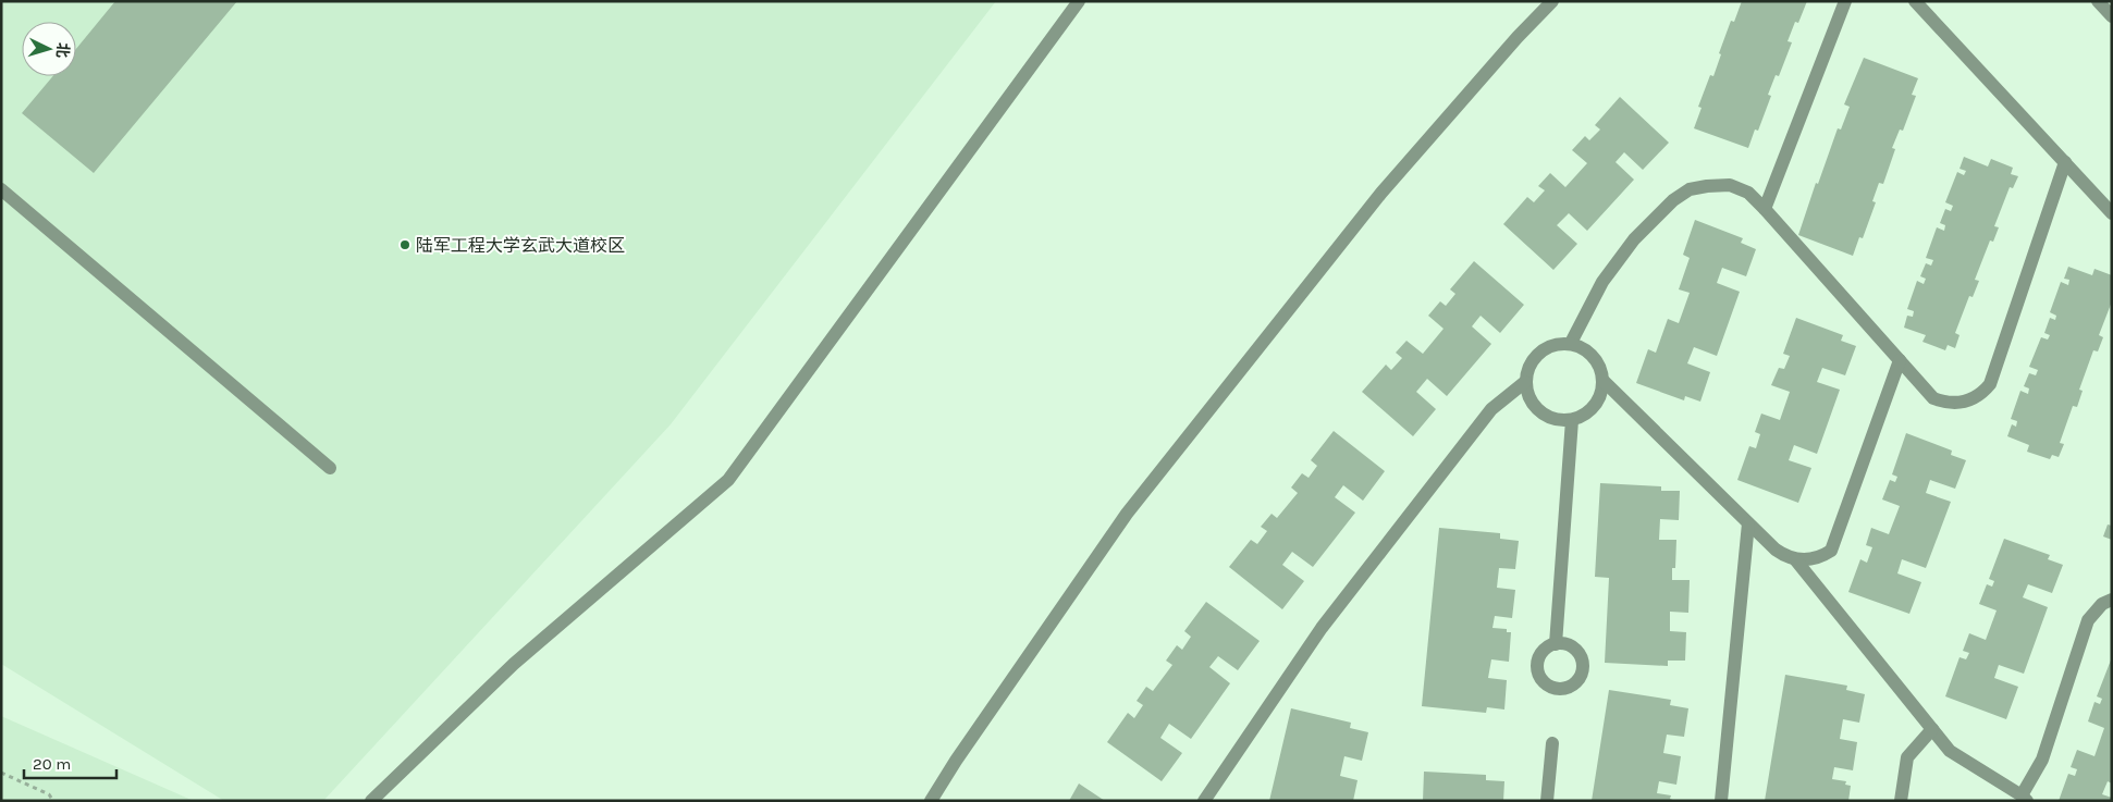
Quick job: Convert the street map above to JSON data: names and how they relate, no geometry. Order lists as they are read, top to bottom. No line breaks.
{"places":["陆军工程大学玄武大道校区"],"scale_bar":"20 m","north":"right"}
